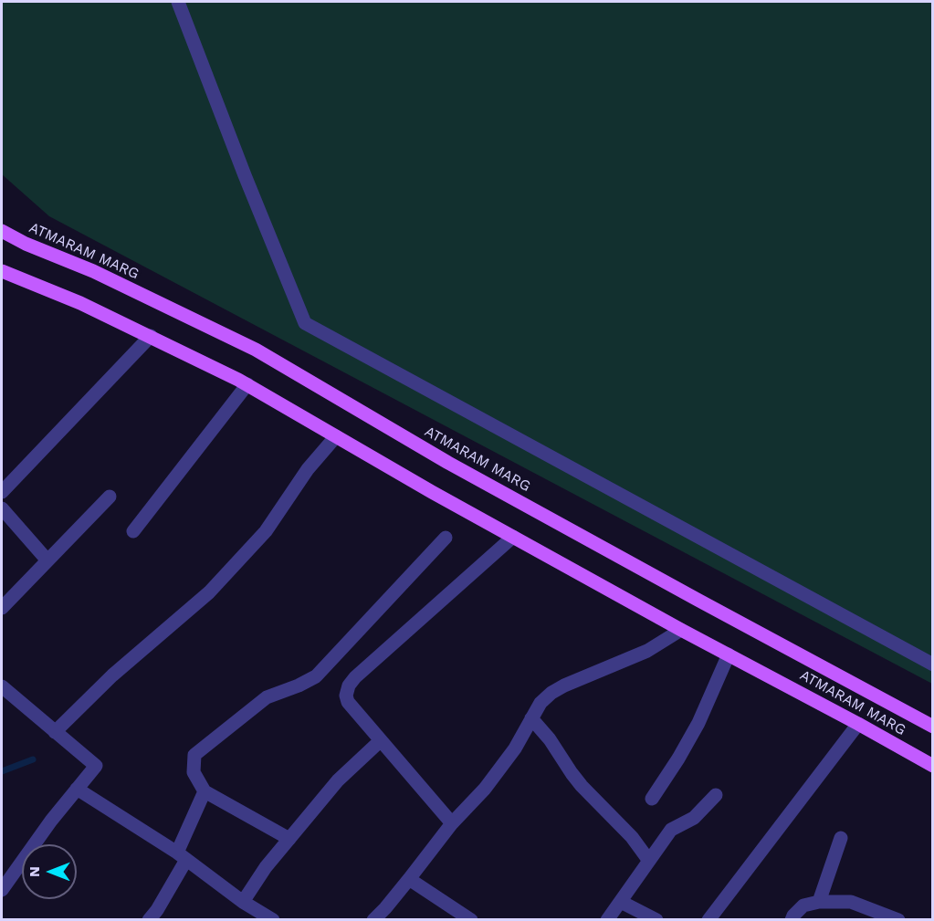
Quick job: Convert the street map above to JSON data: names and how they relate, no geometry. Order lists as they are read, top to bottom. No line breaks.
{"streets":{"main road":["ATMARAM MARG"]},"north":"left"}
